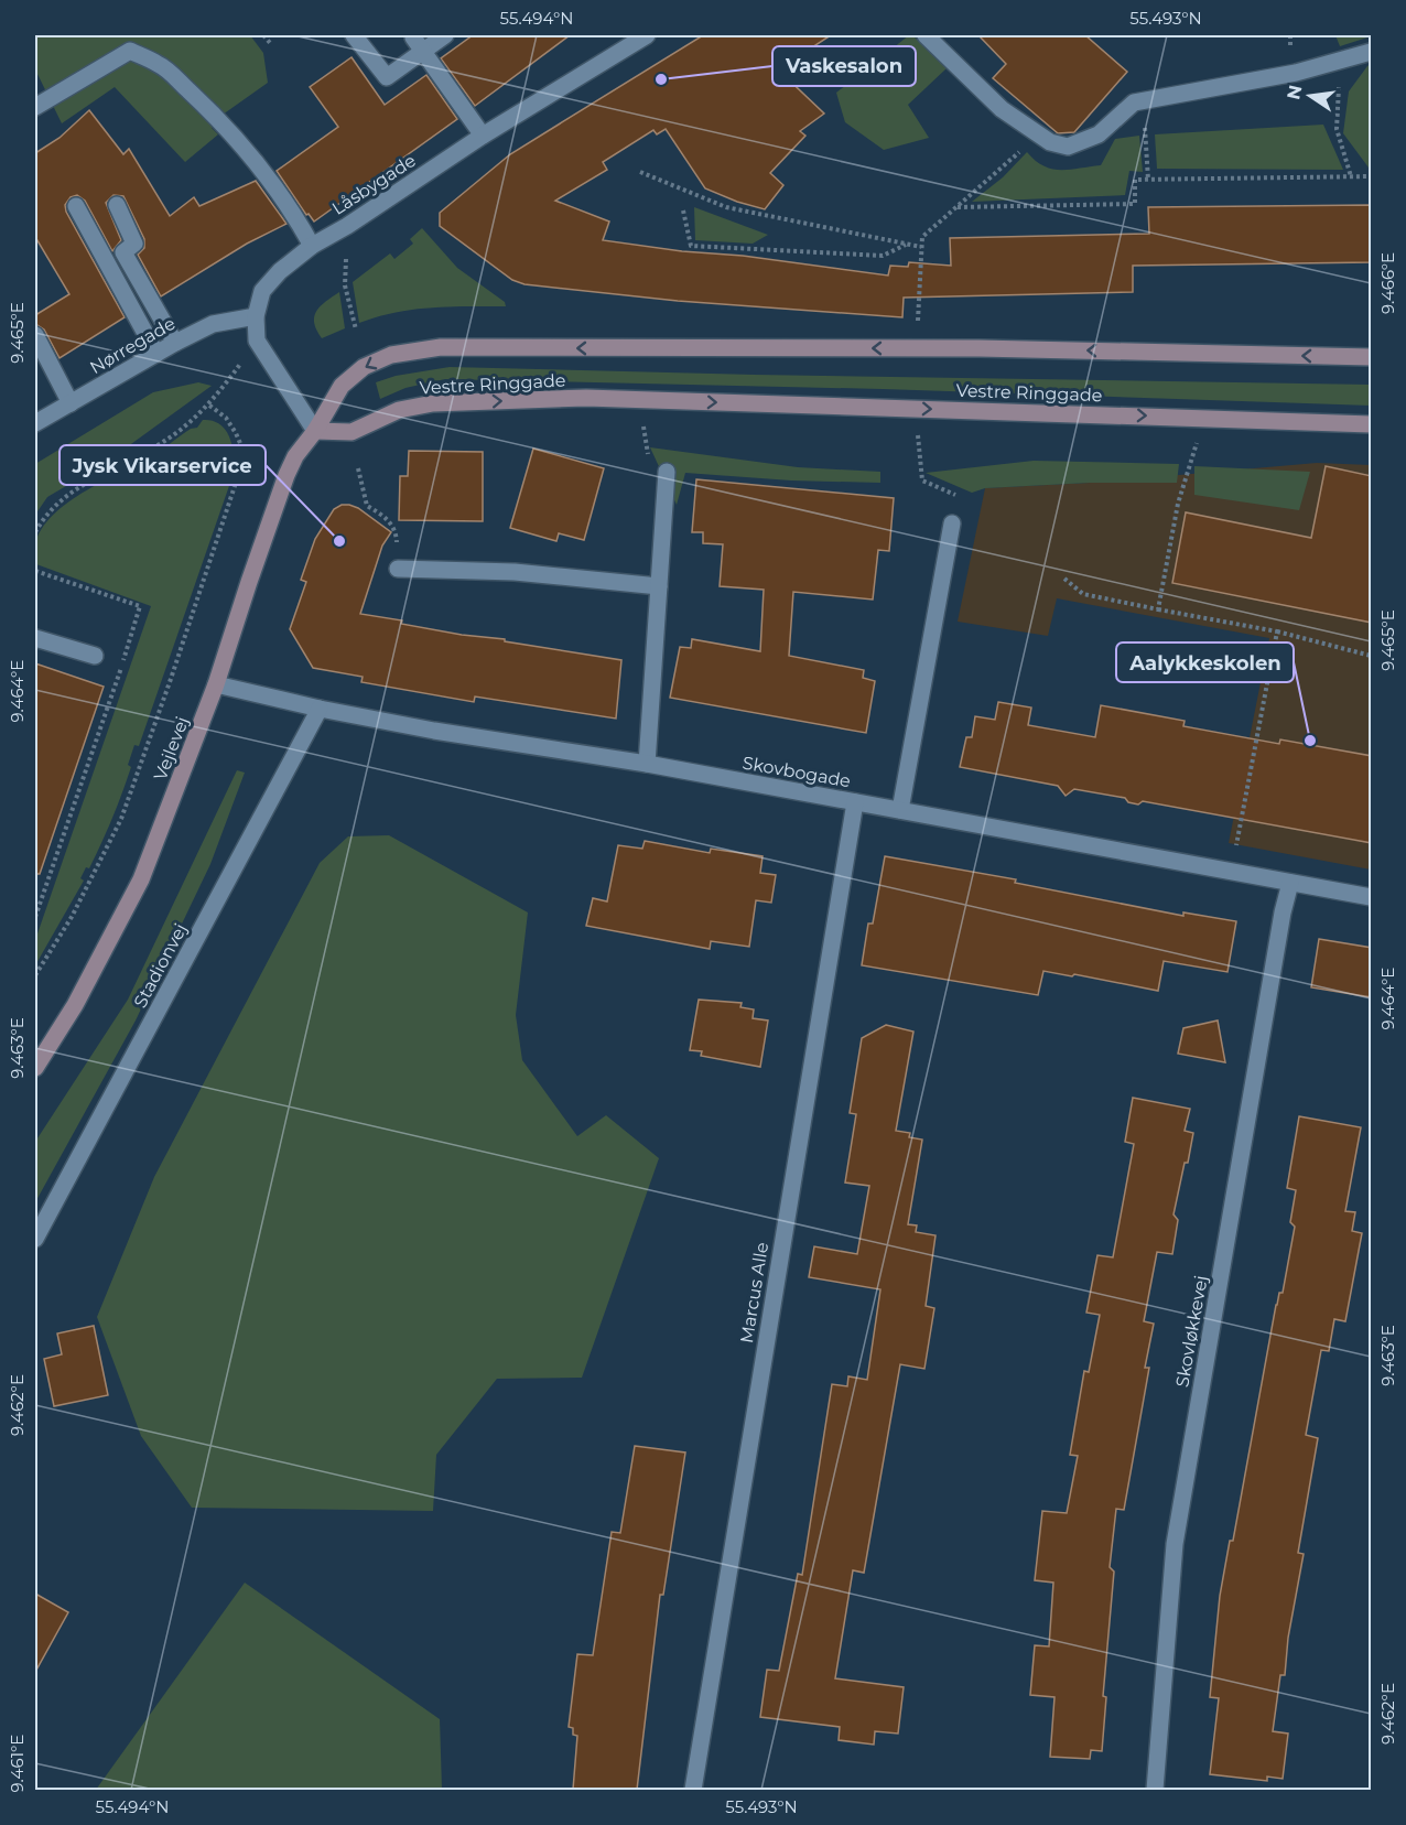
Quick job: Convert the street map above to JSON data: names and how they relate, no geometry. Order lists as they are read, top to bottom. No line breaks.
{"streets":{"main road":["Vestre Ringgade","Vejlevej"],"street":["Låsbygade","Nørregade","Skovbogade","Stadionvej","Marcus Alle","Skovløkkevej"]},"crossings":[["Låsbygade","Nørregade"],["Vestre Ringgade","Vejlevej"],["Vejlevej","Skovbogade"],["Skovbogade","Stadionvej"],["Skovbogade","Marcus Alle"],["Skovbogade","Skovløkkevej"]],"places":["Vaskesalon","Jysk Vikarservice","Aalykkeskolen"],"north":"left","coordinates":["55.494°N","55.493°N","9.466°E","9.465°E","9.464°E","9.463°E","9.462°E","9.461°E"]}
